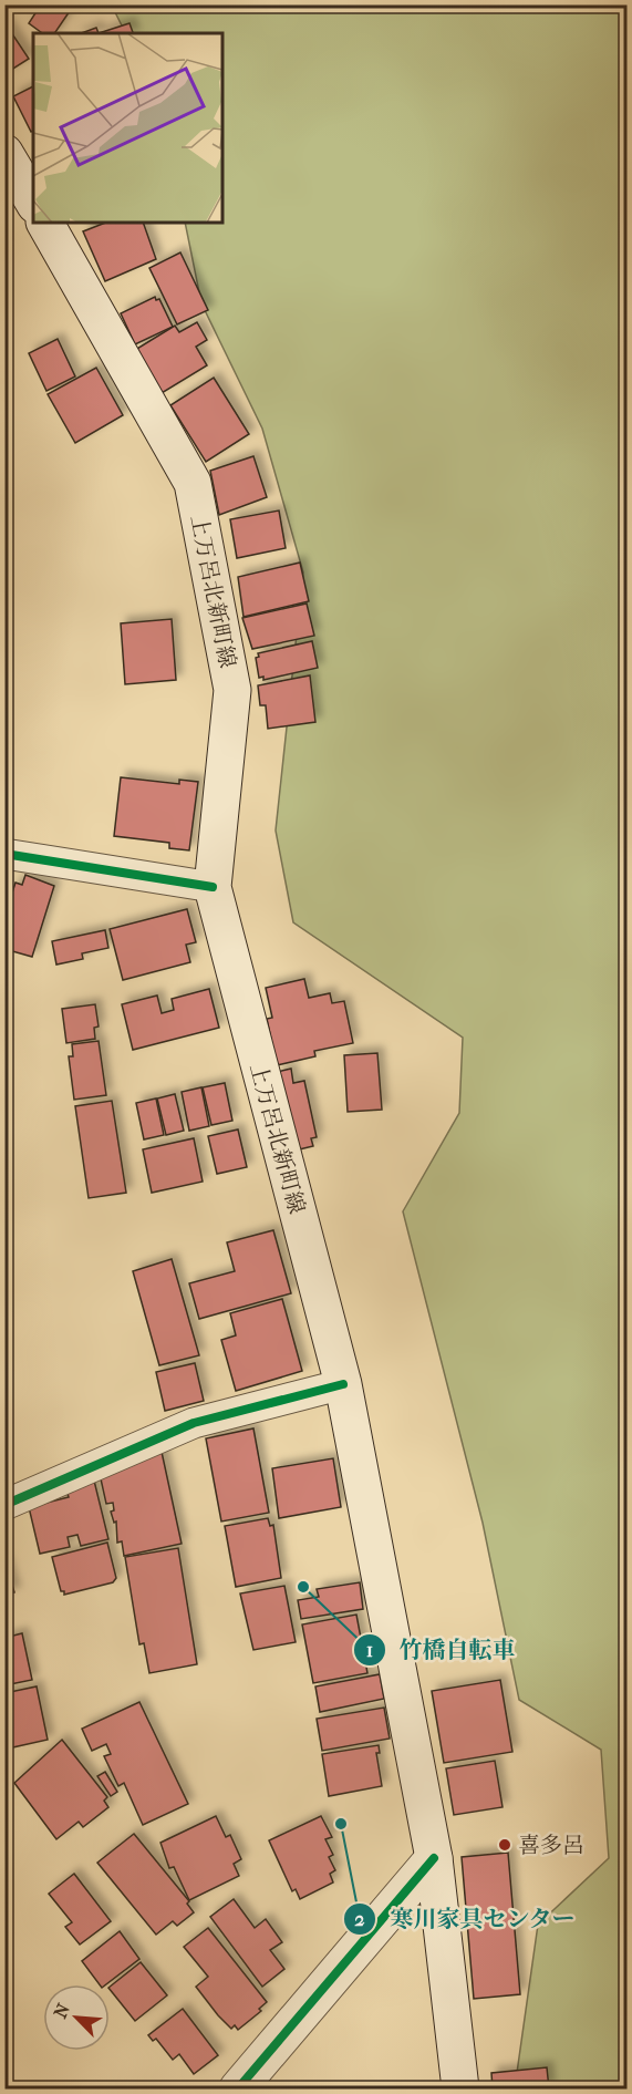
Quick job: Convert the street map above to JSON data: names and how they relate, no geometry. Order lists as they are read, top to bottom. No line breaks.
{"streets":{"main road":["上万呂北新町線"]},"places":["竹橋自転車","寒川家具センター","喜多呂"],"north":"top left"}
